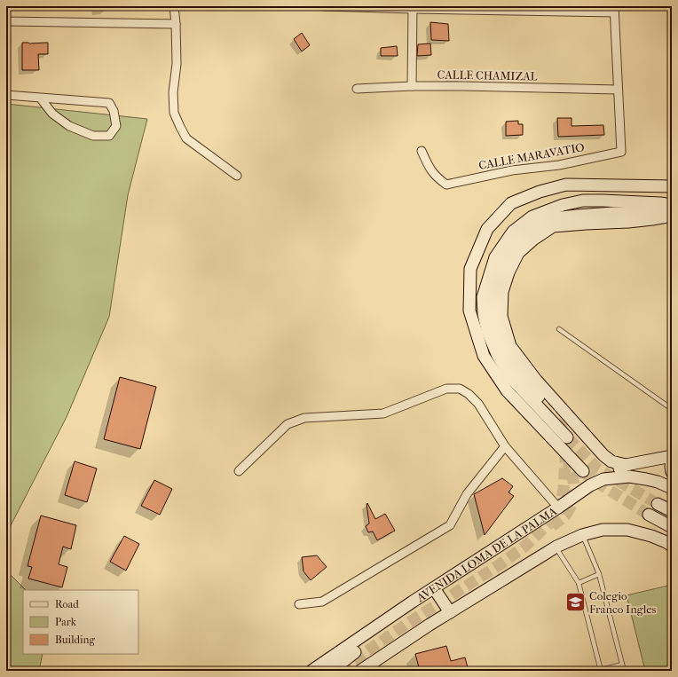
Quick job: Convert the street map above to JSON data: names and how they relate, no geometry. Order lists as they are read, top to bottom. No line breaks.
{"streets":{"main road":["AVENIDA LOMA DE LA PALMA"],"street":["CALLE CHAMIZAL","CALLE MARAVATIO"]},"crossings":[["CALLE CHAMIZAL","CALLE MARAVATIO"]],"places":{"school or university":["Colegio Franco Ingles"]},"legend":["Road","Park","Building"]}
